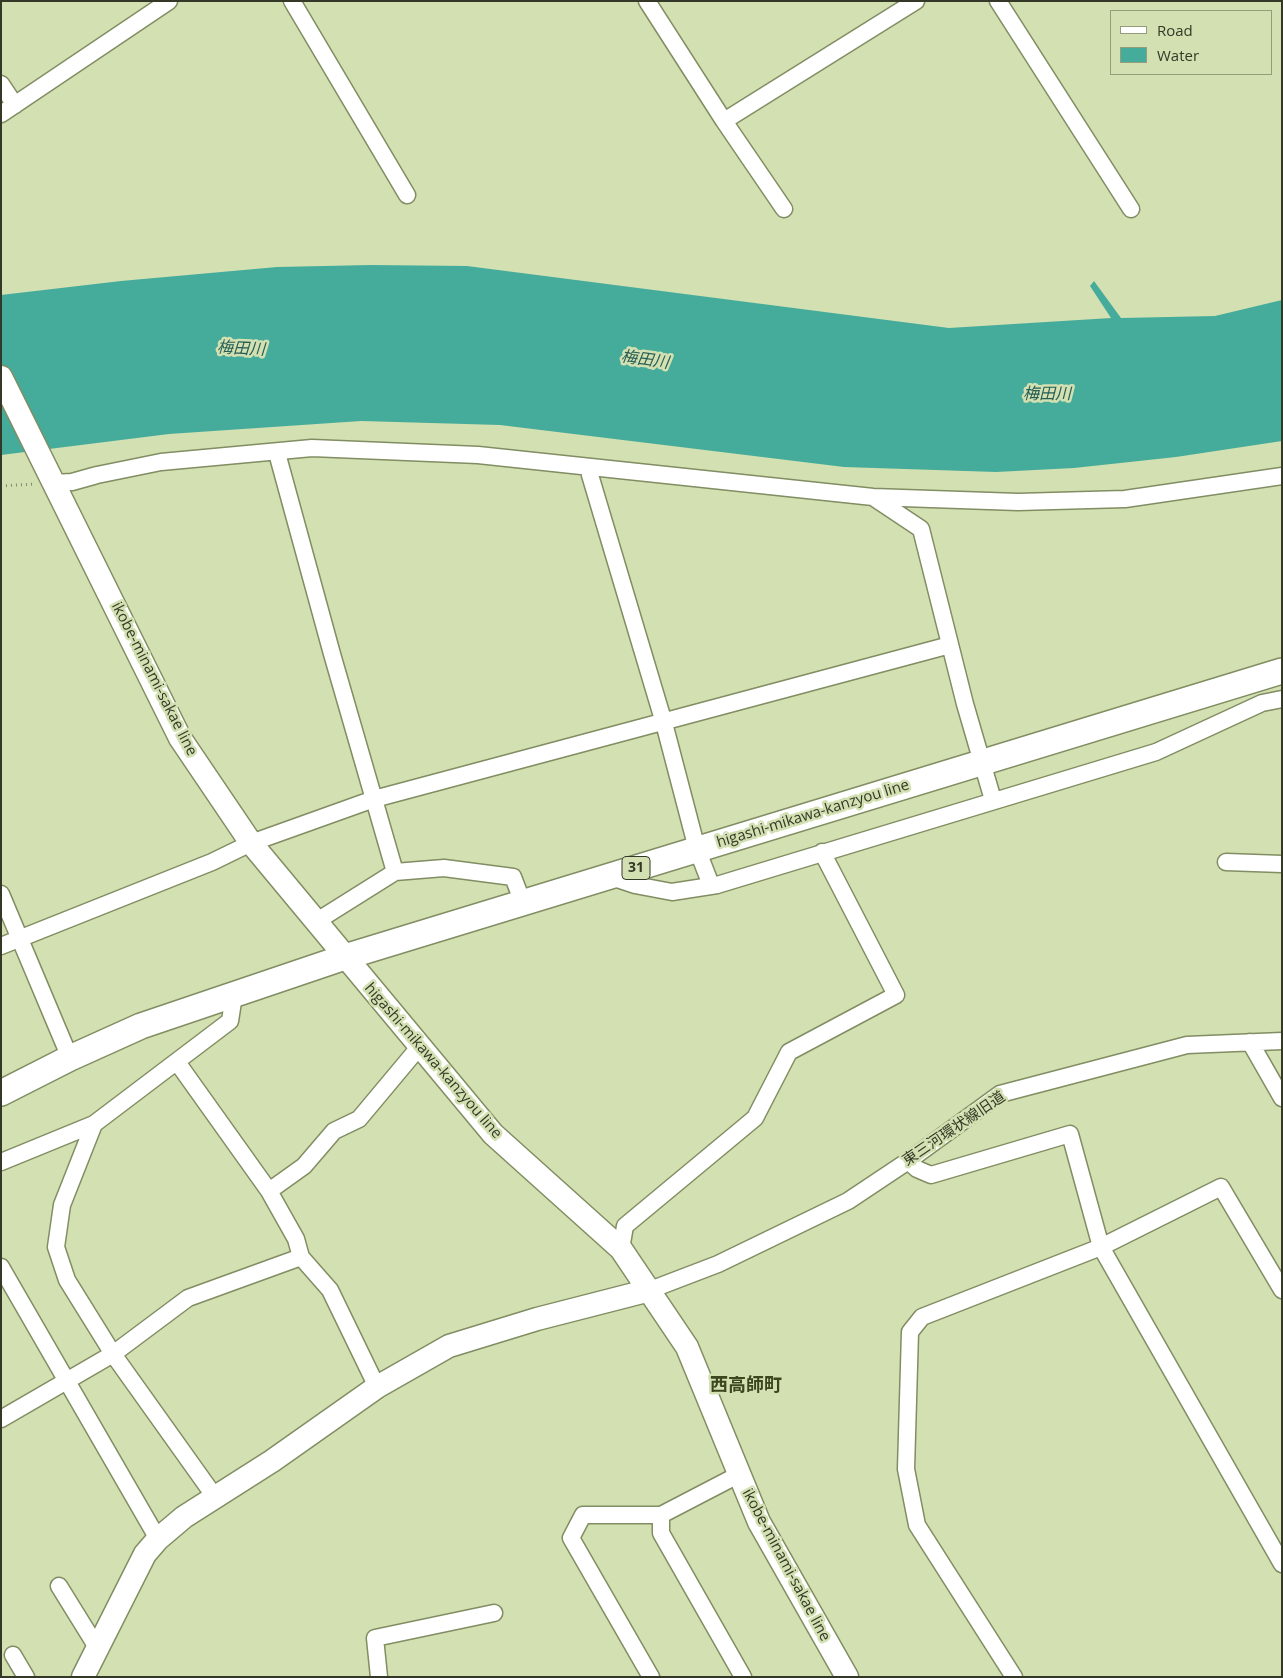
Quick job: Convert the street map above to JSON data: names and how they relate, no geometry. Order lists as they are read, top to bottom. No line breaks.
{"streets":{"main road":["ikobe-minami-sakae line","higashi-mikawa-kanzyou line","31"],"street":["東三河環状線旧道"]},"crossings":[["ikobe-minami-sakae line","higashi-mikawa-kanzyou line"],["ikobe-minami-sakae line","東三河環状線旧道"],["higashi-mikawa-kanzyou line","東三河環状線旧道"]],"districts":["西高師町"],"water":["梅田川"],"legend":["Road","Water"]}
